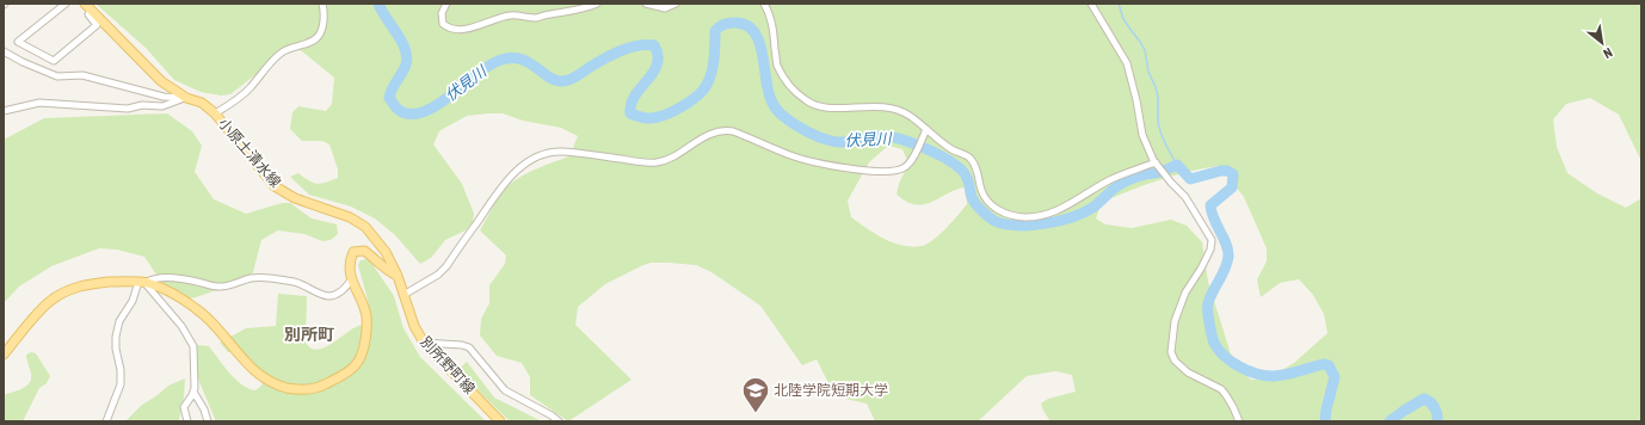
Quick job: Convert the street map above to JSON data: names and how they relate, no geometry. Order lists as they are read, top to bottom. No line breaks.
{"streets":{"main road":["小原土清水線","別所野町線"]},"crossings":[["小原土清水線","別所野町線"]],"districts":["別所町"],"water":["伏見川"],"places":{"school or university":["北陸学院短期大学"]},"north":"bottom right"}
